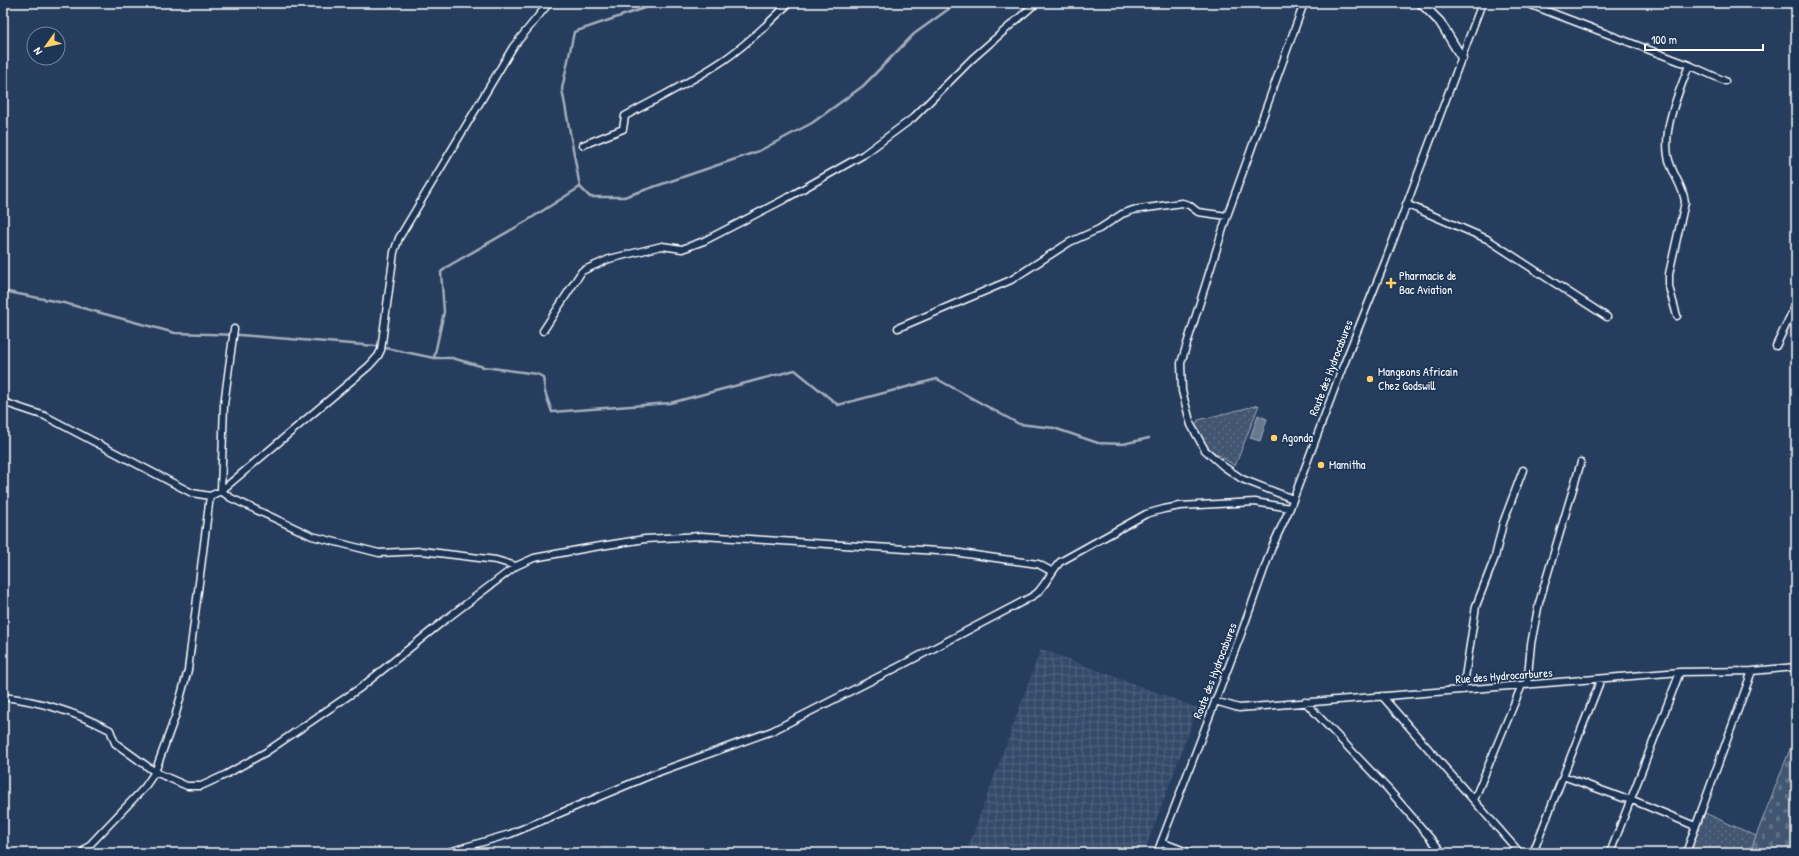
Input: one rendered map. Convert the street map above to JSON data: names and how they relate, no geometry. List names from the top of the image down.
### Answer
{
  "streets": {
    "street": ["Route des Hydrocabures", "Rue des Hydrocarbures"]
  },
  "crossings": [
    ["Route des Hydrocabures", "Rue des Hydrocarbures"]
  ],
  "places": {
    "health": ["Pharmacie de Bac Aviation"],
    "other": ["Mangeons Africain Chez Godswill", "Agonda", "Mamitha"]
  },
  "scale_bar": "100 m",
  "north": "bottom left"
}
